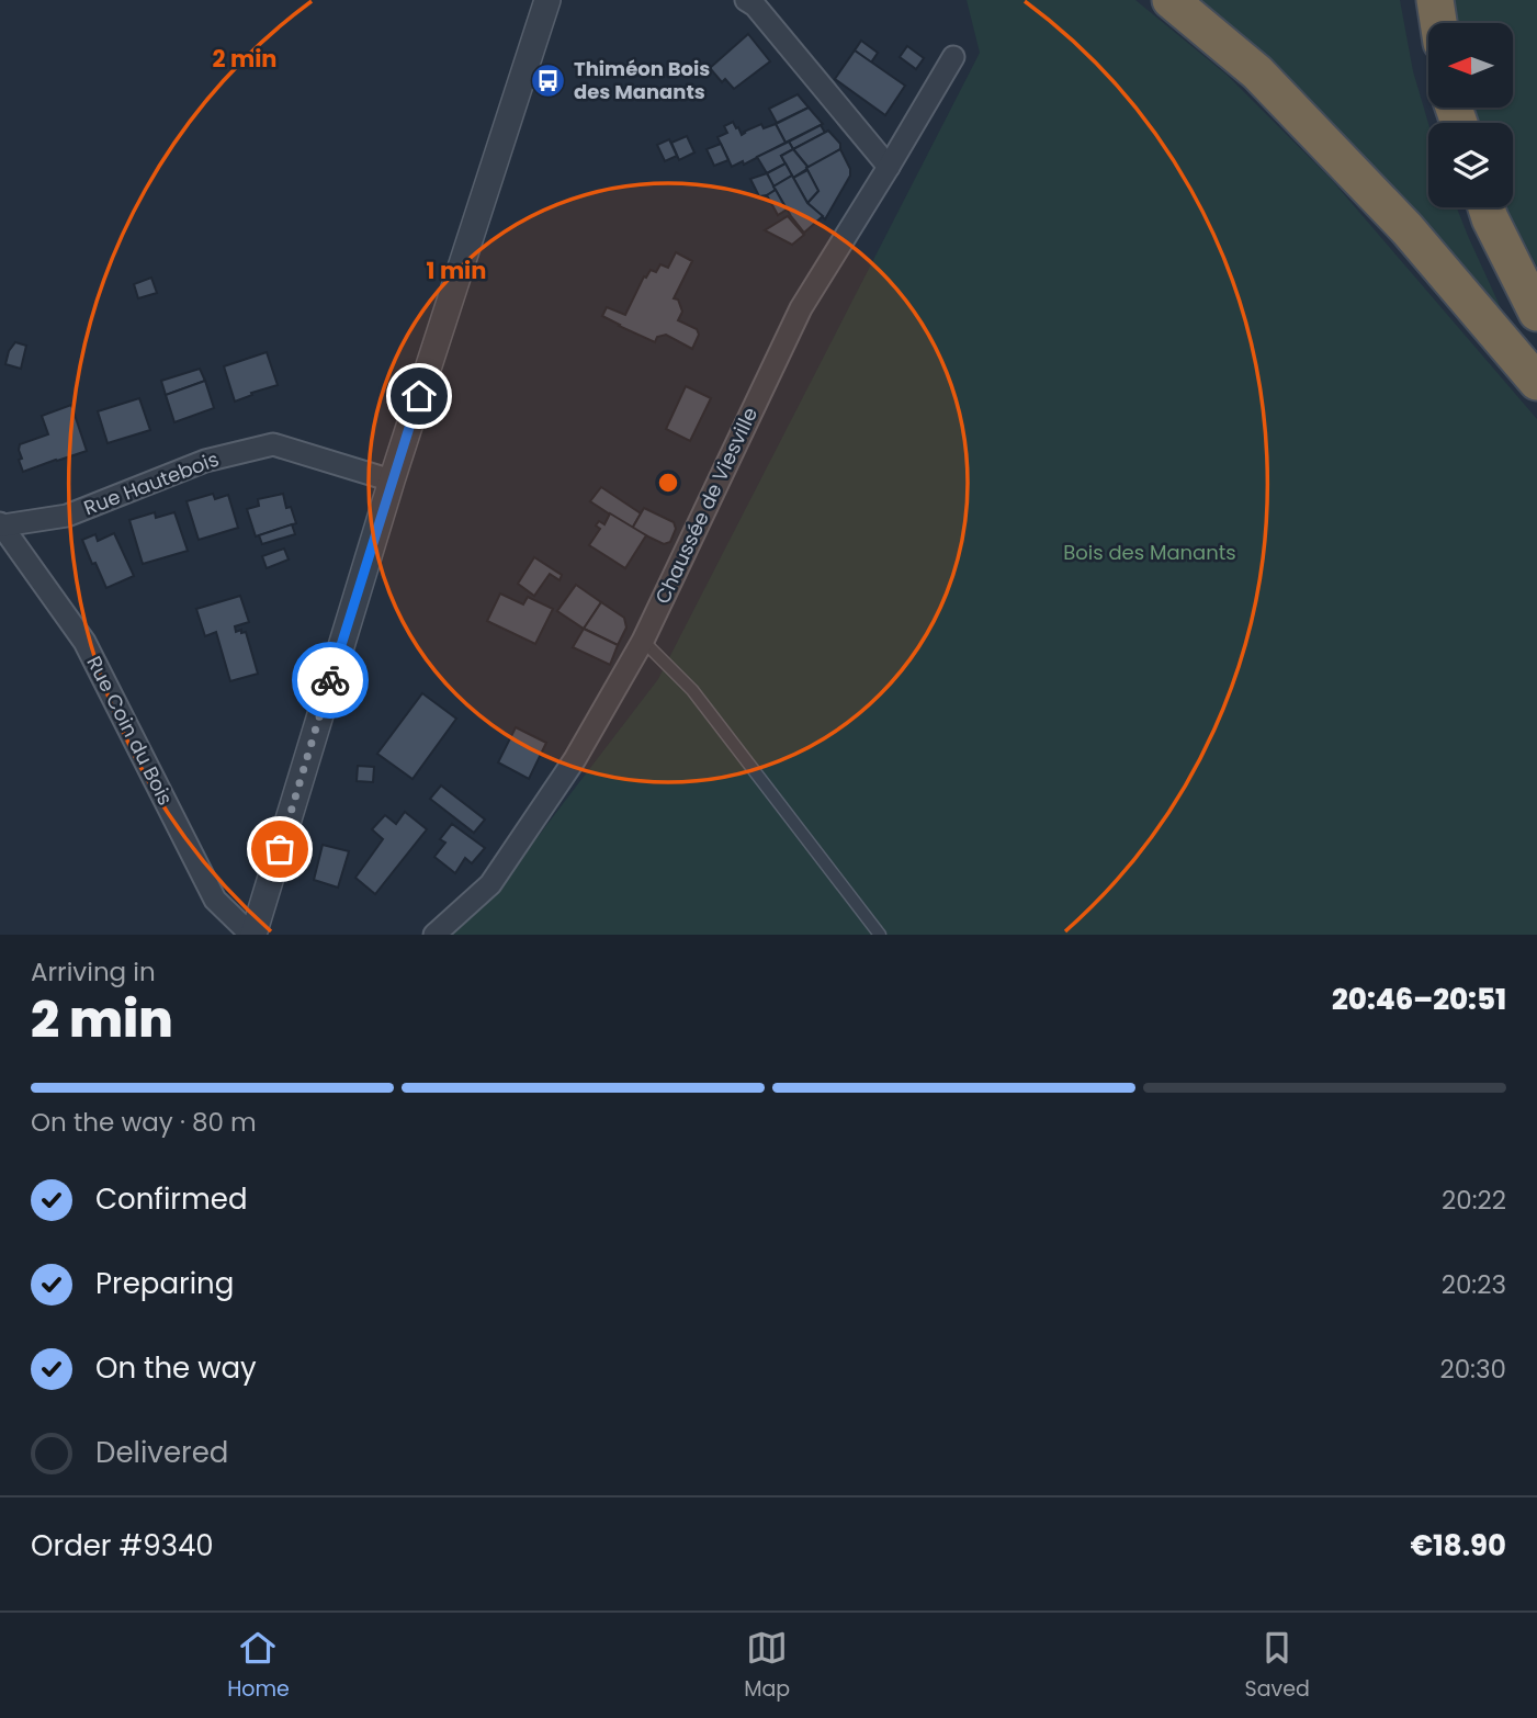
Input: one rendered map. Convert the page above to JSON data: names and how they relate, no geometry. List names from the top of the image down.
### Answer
{
  "streets": {
    "street": ["Rue Hautebois", "Chaussée de Viesville", "Rue Coin du Bois"]
  },
  "crossings": [
    ["Rue Hautebois", "Rue Coin du Bois"]
  ],
  "parks": ["Bois des Manants"],
  "places": {
    "bus stop": ["Thiméon Bois des Manants"]
  },
  "north": "left",
  "page": {
    "heading": ["2 min", "Arriving in", "20:46–20:51"],
    "panel": ["Order #9340", "€18.90"],
    "bar": "On the way · 80 m",
    "list": [
      ["Confirmed", "20:22"],
      ["Preparing", "20:23"],
      ["On the way", "20:30"],
      "Delivered"
    ],
    "tabs": ["Home", "Map", "Saved"]
  },
  "rings": ["2 min", "1 min"]
}
